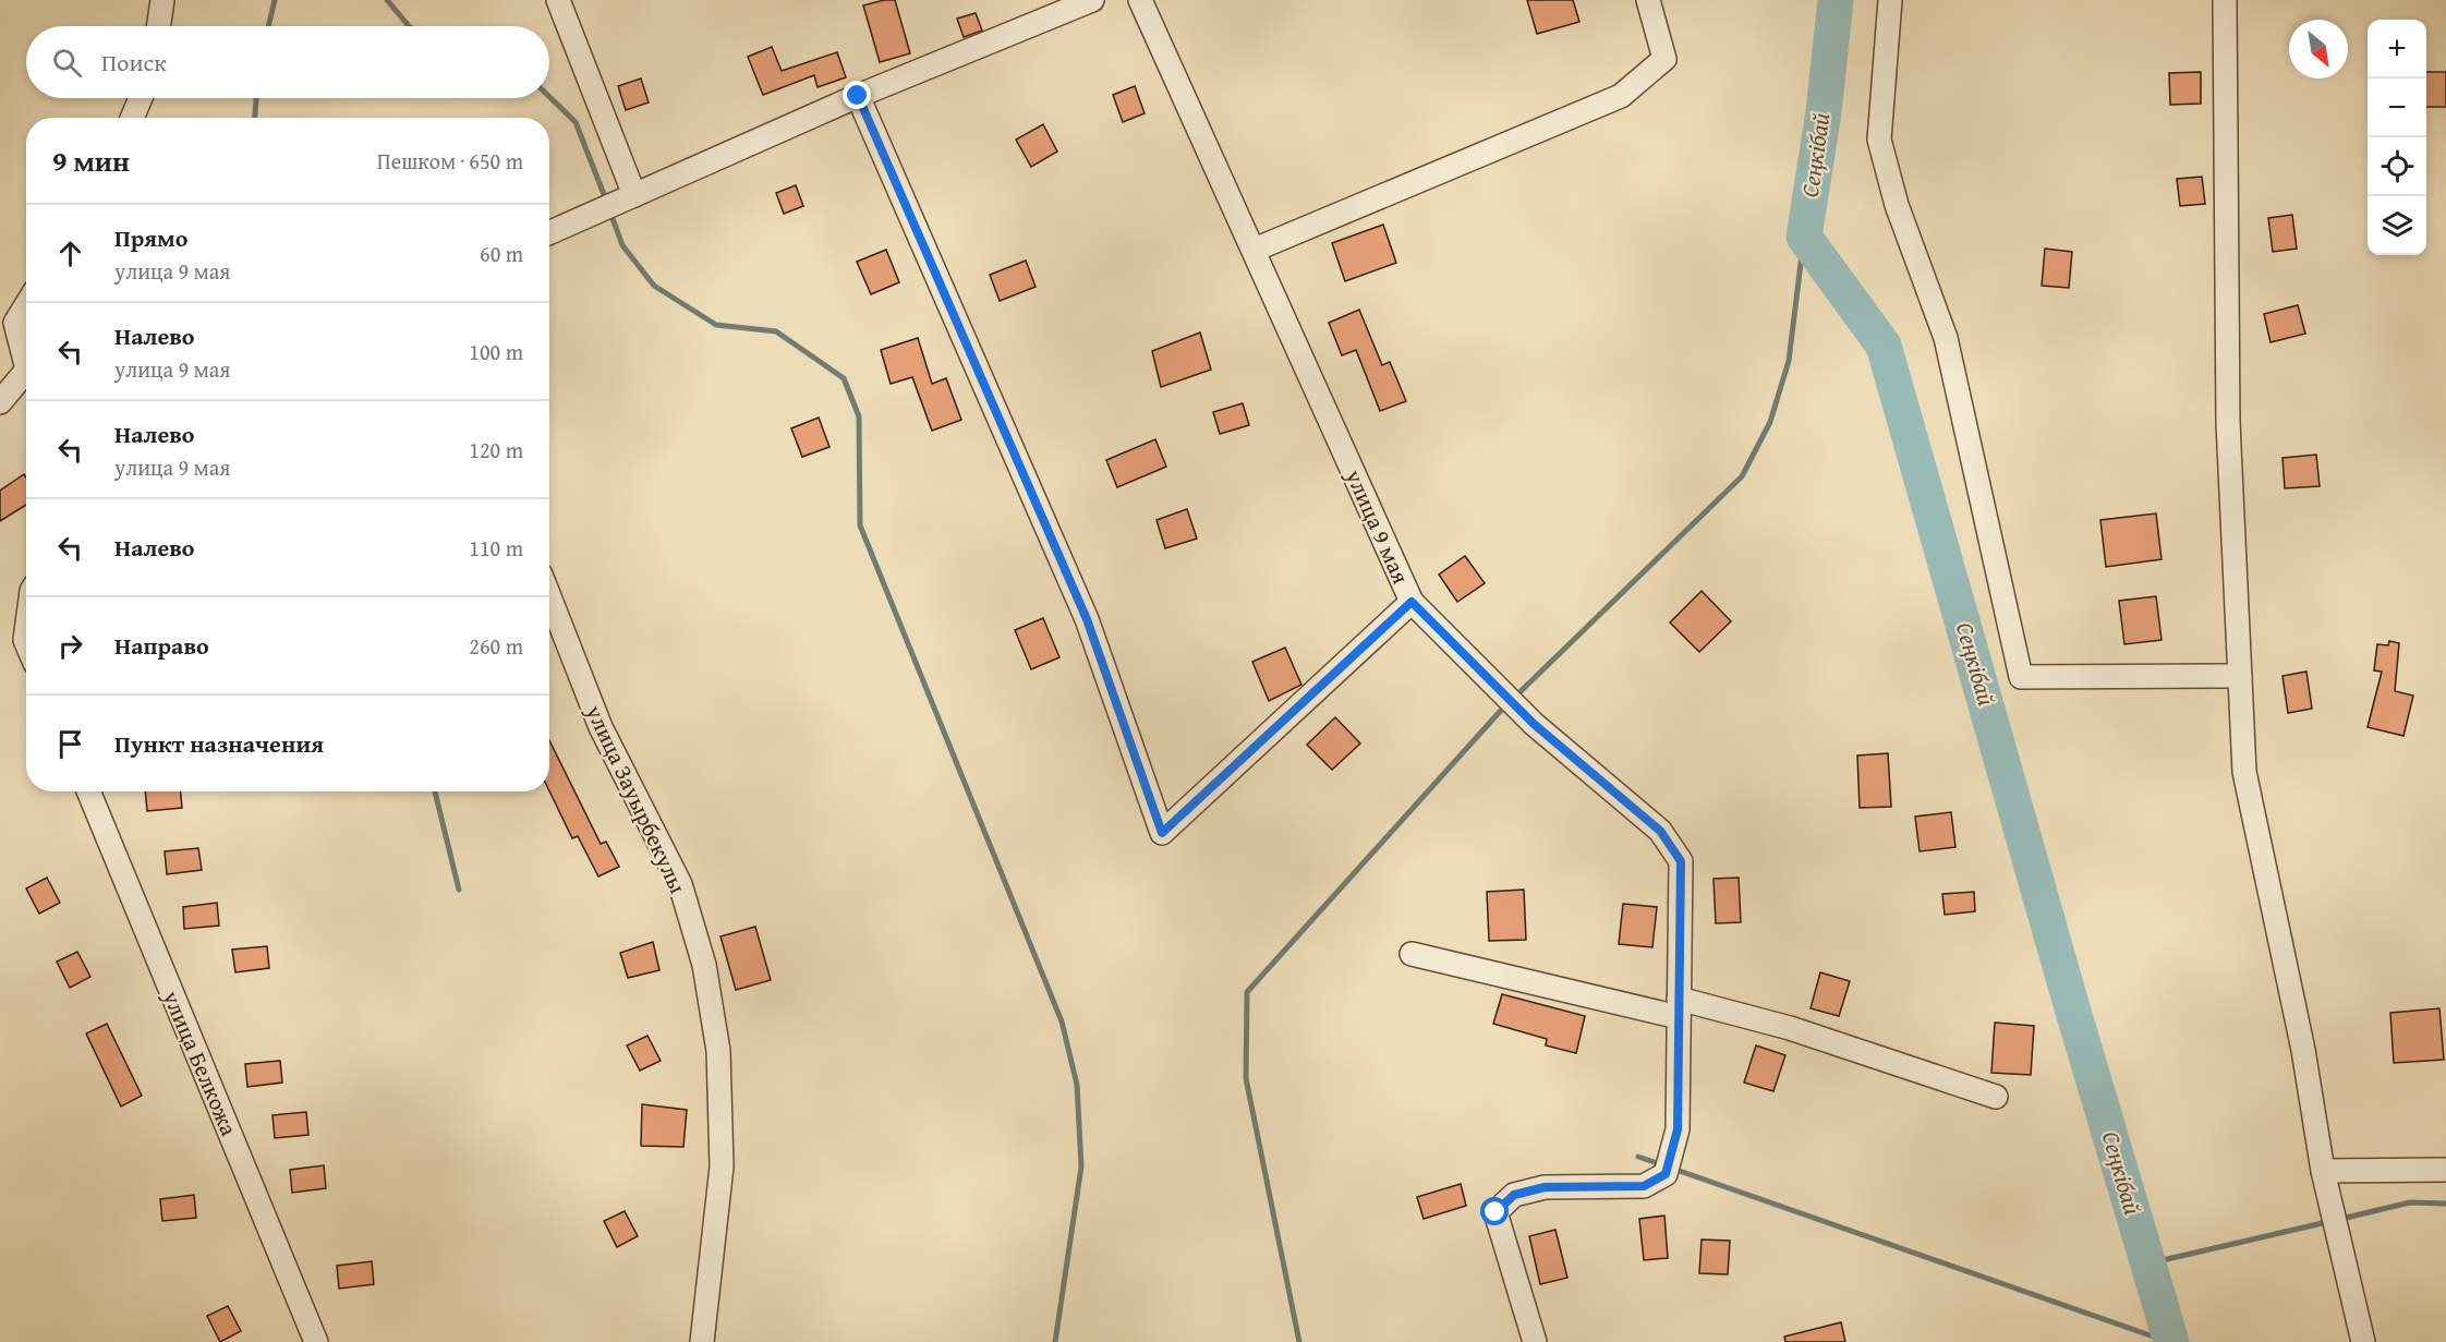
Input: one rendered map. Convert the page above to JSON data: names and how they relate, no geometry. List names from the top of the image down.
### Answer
{
  "streets": {
    "street": ["улица 9 мая", "улица Зауырбекулы", "улица Белкожа"]
  },
  "water": ["Сеңкібай"],
  "north": "bottom right",
  "page": {
    "map_buttons": ["+", "−"],
    "search": "Поиск",
    "heading": ["9 мин", "Пешком · 650 m"],
    "list": [
      ["Прямо", "улица 9 мая", "60 m"],
      ["Налево", "улица 9 мая", "100 m"],
      ["Налево", "улица 9 мая", "120 m"],
      ["Налево", "110 m"],
      ["Направо", "260 m"],
      "Пункт назначения"
    ]
  }
}
